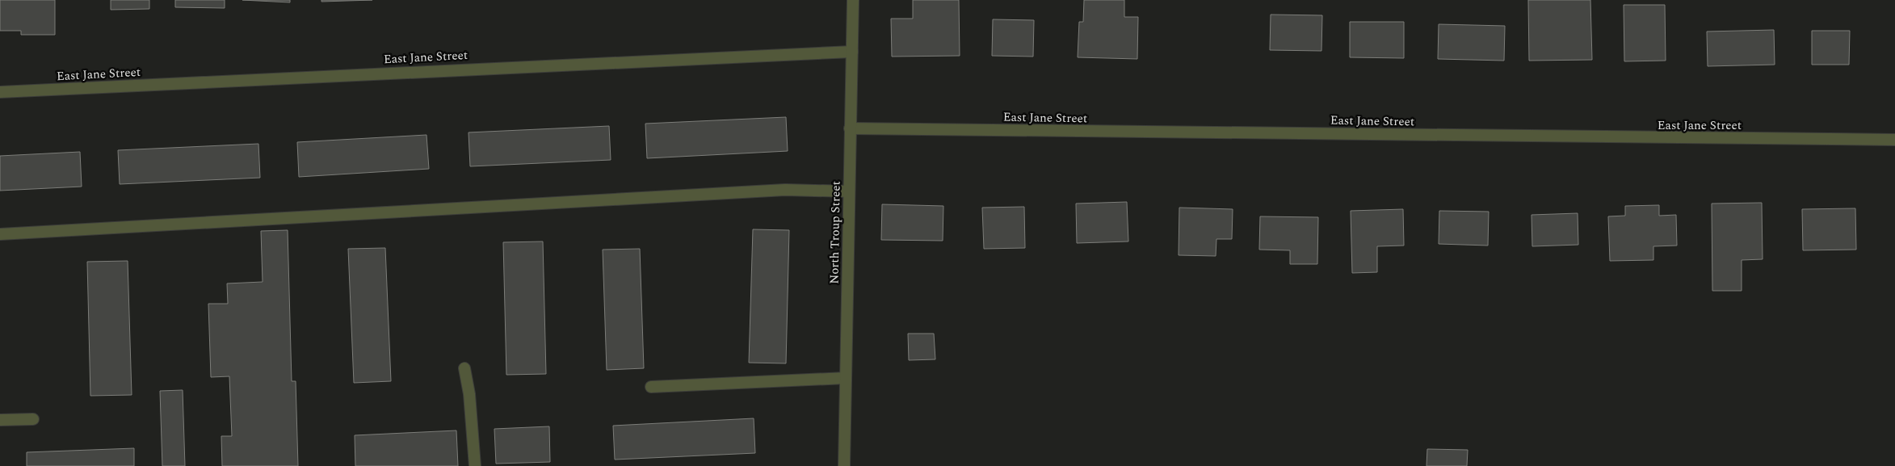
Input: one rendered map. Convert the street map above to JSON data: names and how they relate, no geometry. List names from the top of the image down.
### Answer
{
  "streets": {
    "street": ["East Jane Street", "North Troup Street"]
  },
  "crossings": [
    ["East Jane Street", "North Troup Street"]
  ]
}
